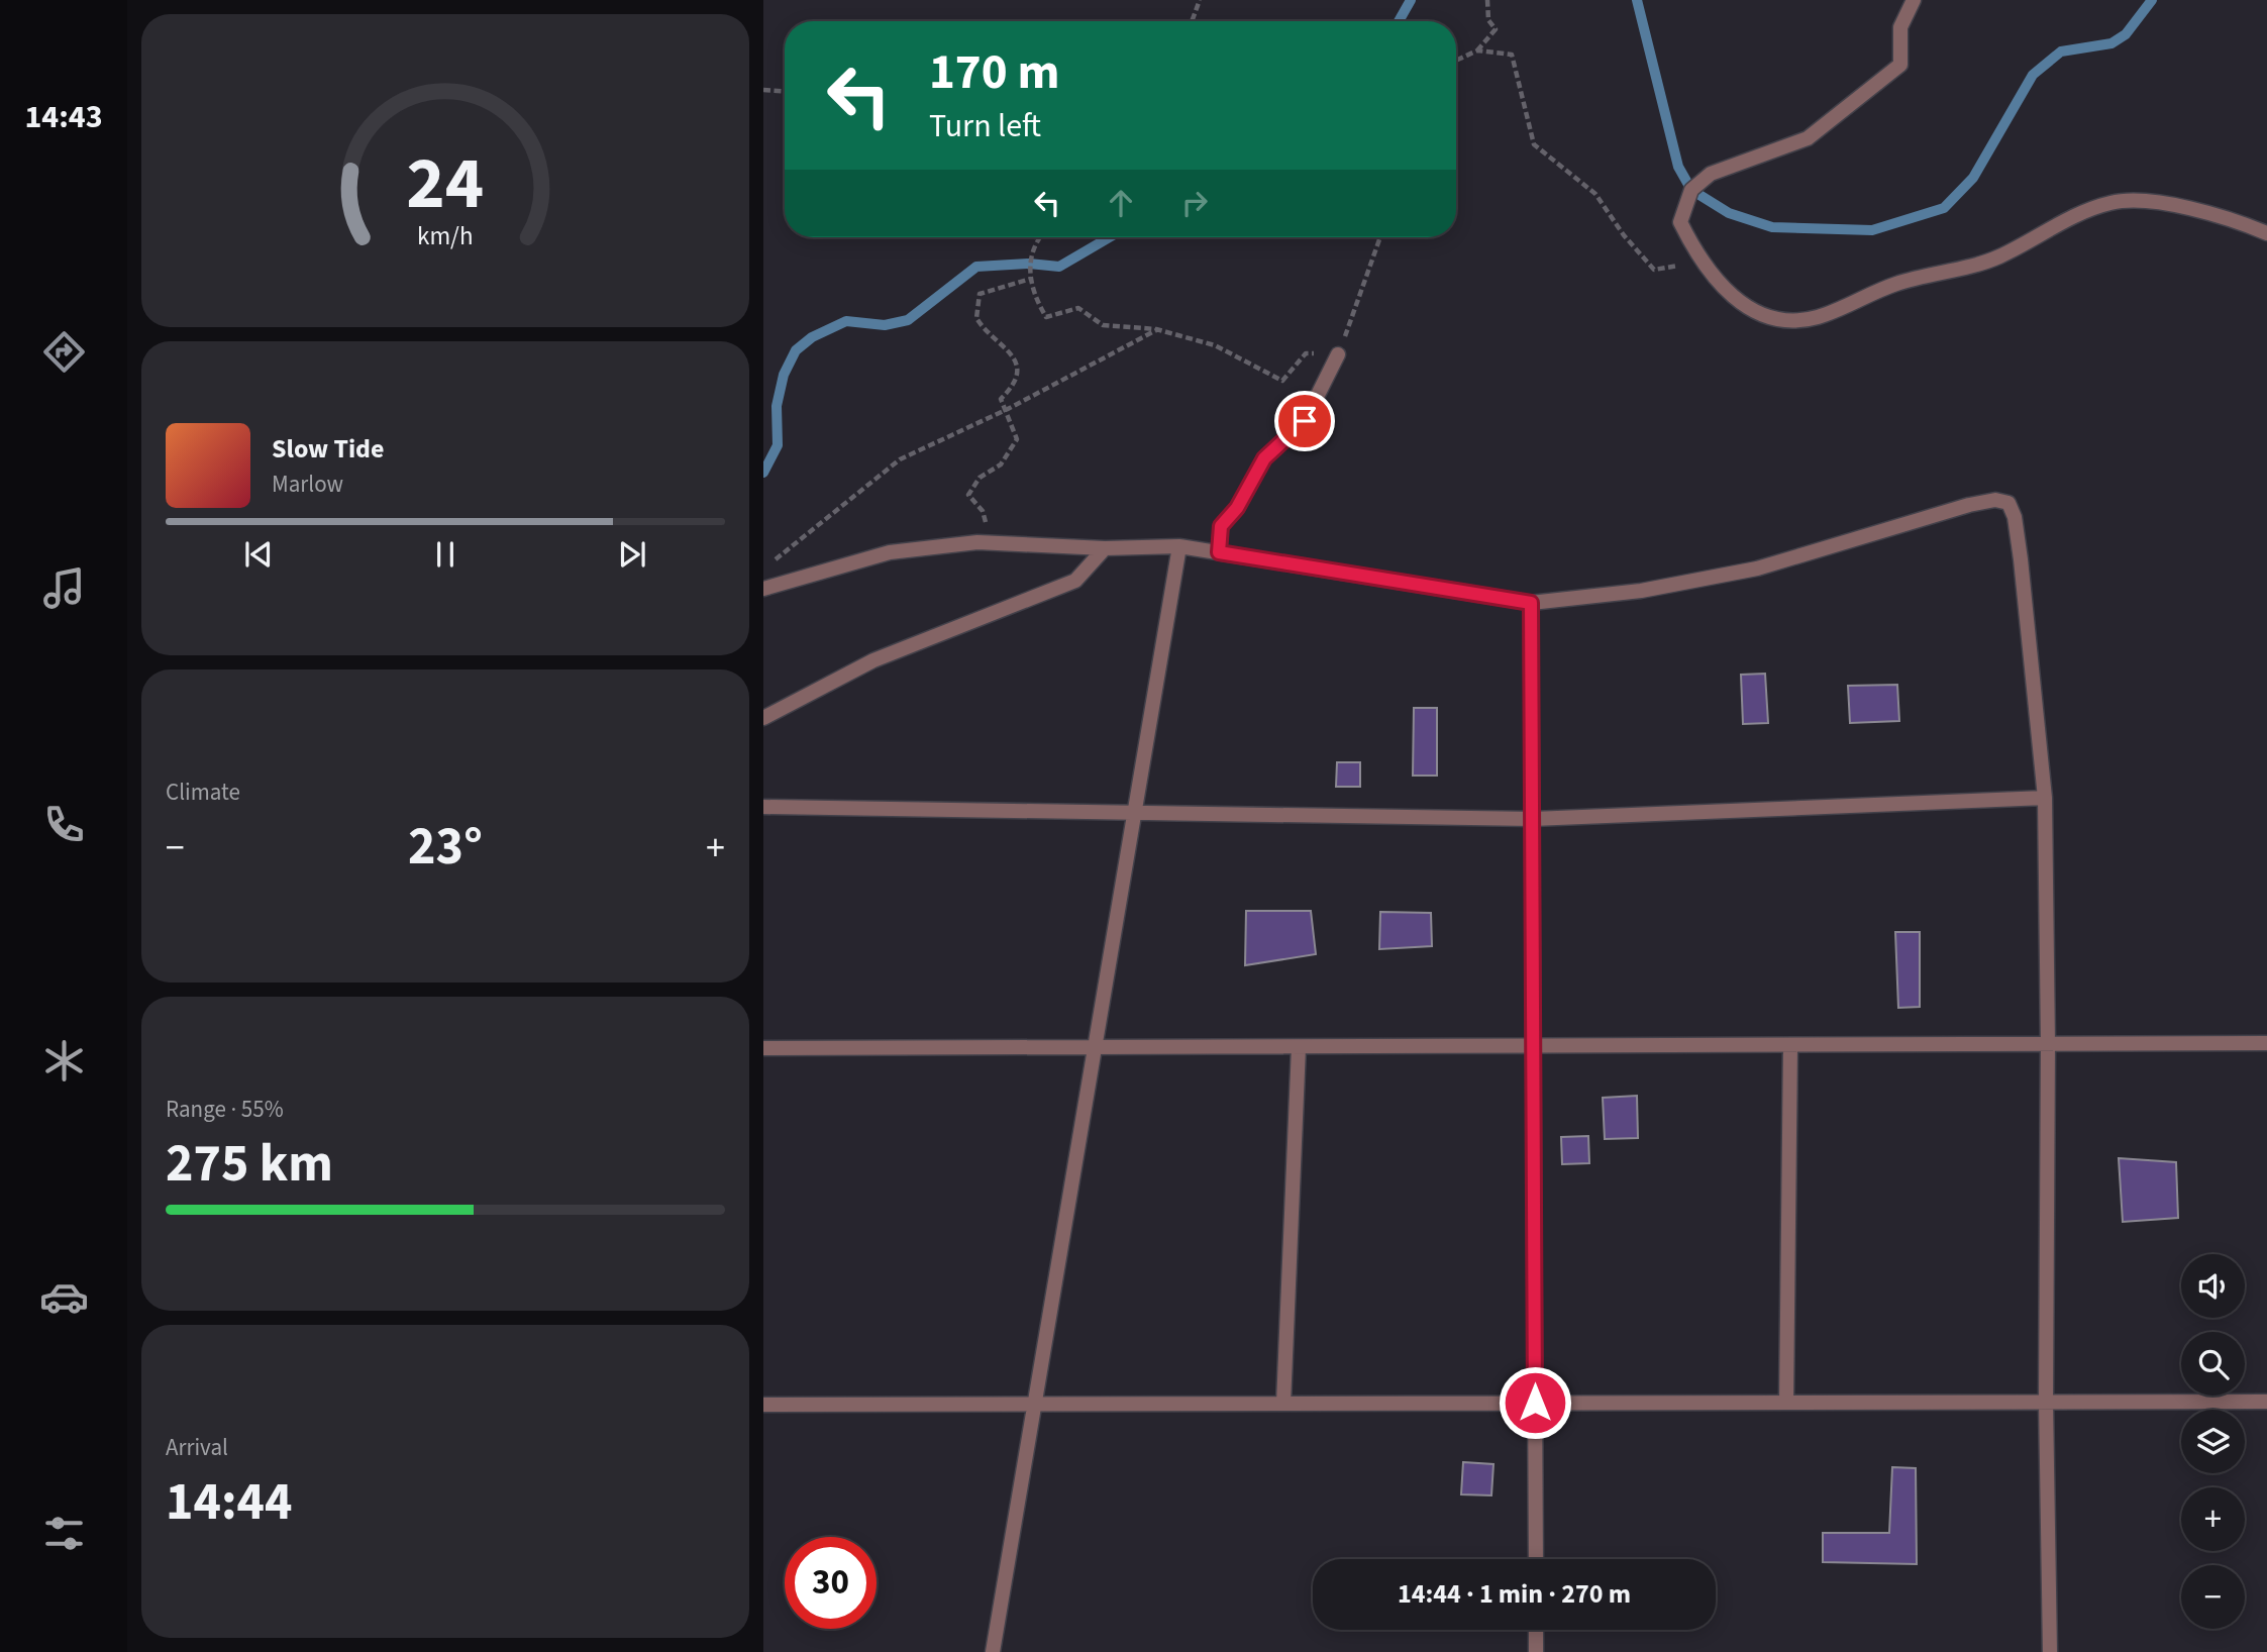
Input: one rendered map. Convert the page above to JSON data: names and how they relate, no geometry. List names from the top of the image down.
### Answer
{
  "page": {
    "tabs": "14:43",
    "turn": ["170 m", "Turn left"],
    "song": ["Slow Tide", "Marlow"],
    "tile": [
      "Climate",
      ["Range · 55%", "275 km"],
      ["Arrival", "14:44"]
    ],
    "heat": ["−", "23°", "+"],
    "map_buttons": ["+", "−"],
    "limit": "30",
    "trip": "14:44 · 1 min · 270 m",
    "gauge": ["24", "km/h"]
  }
}
